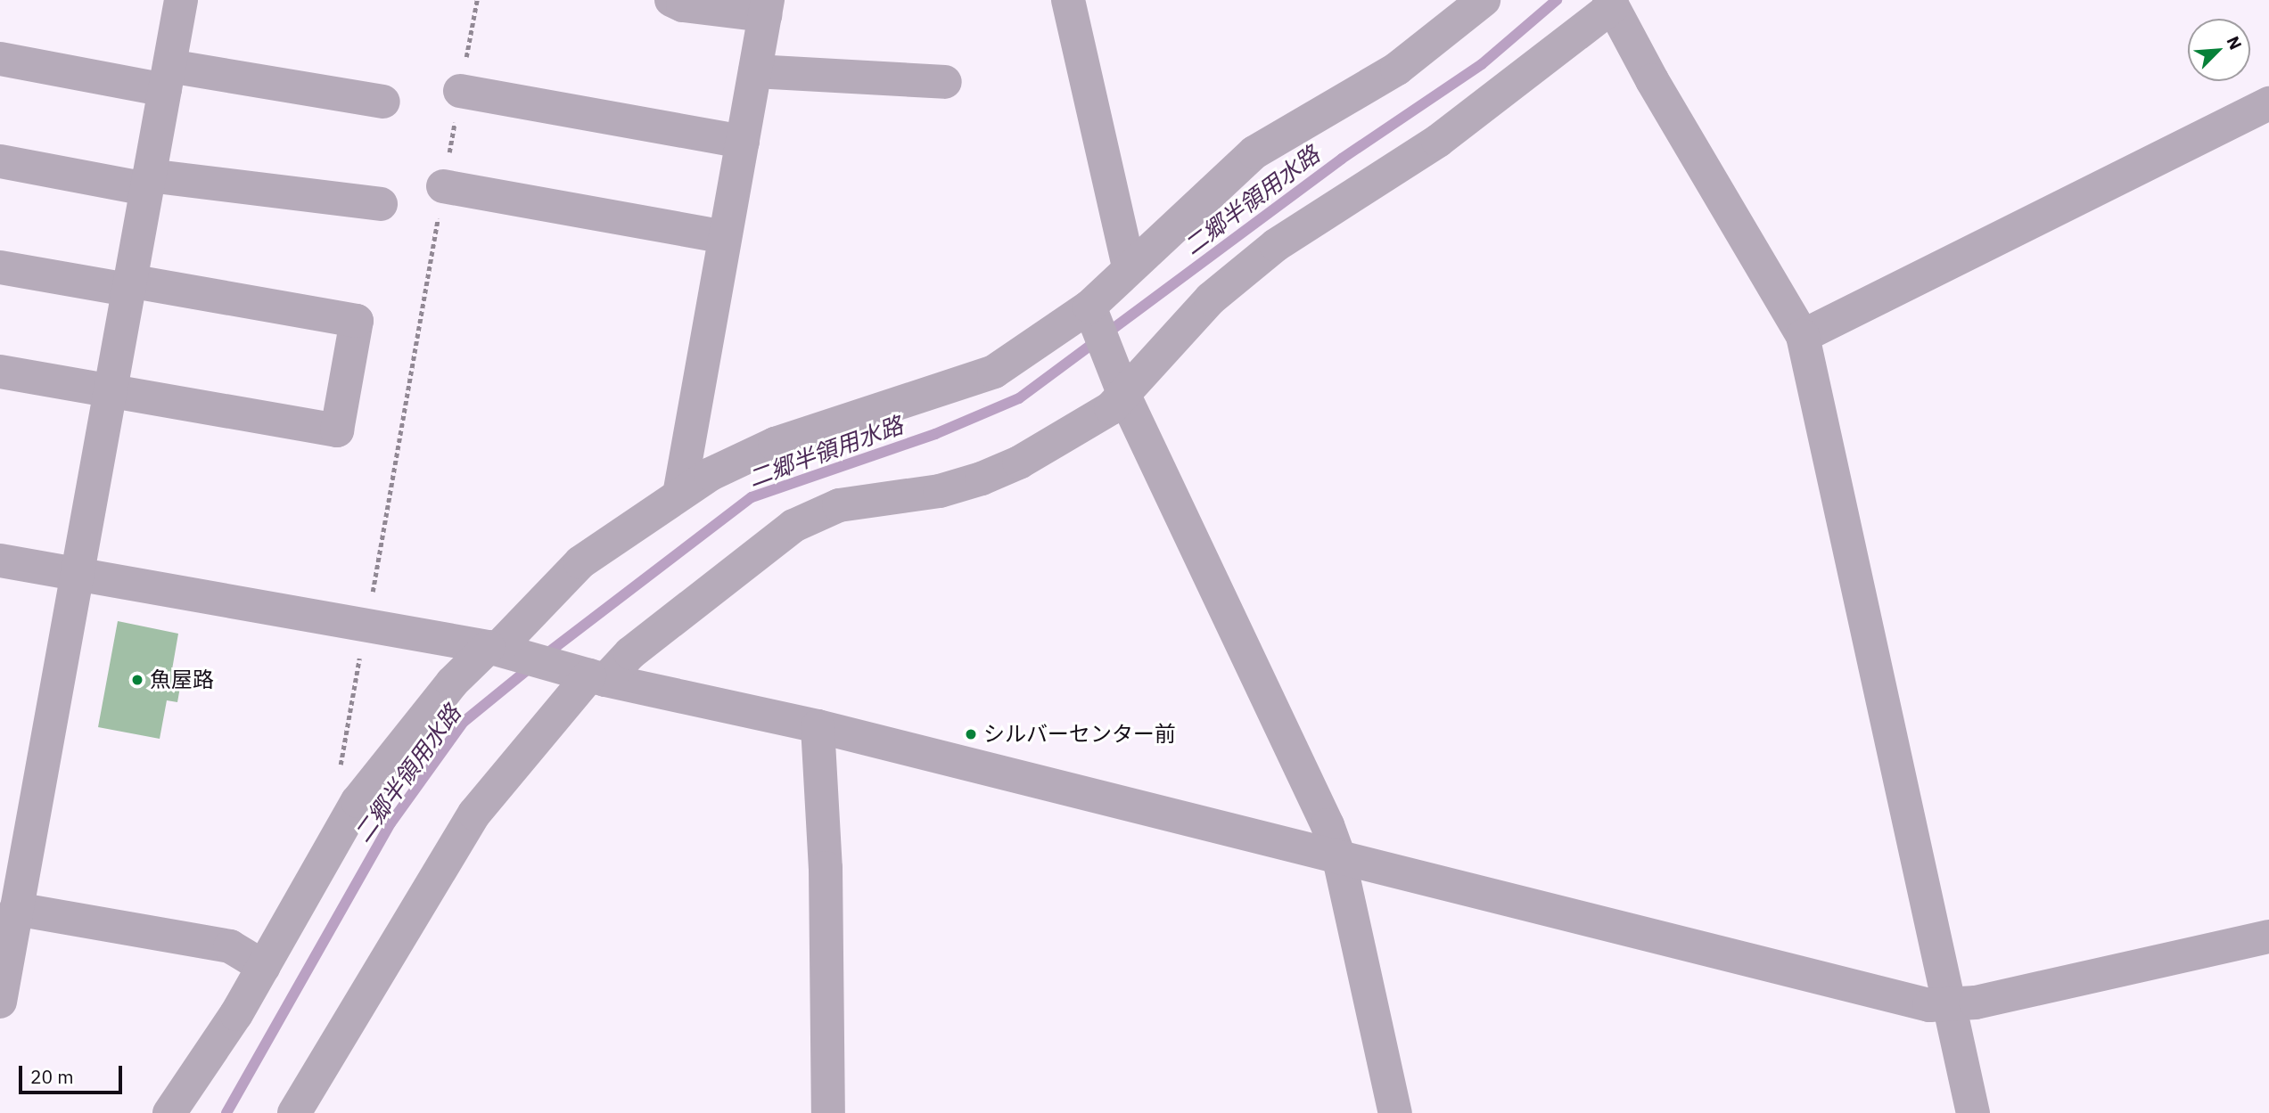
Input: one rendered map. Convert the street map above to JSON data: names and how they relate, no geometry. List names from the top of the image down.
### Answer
{
  "water": ["二郷半領用水路"],
  "places": ["魚屋路", "シルバーセンター前"],
  "scale_bar": "20 m",
  "north": "top right"
}
